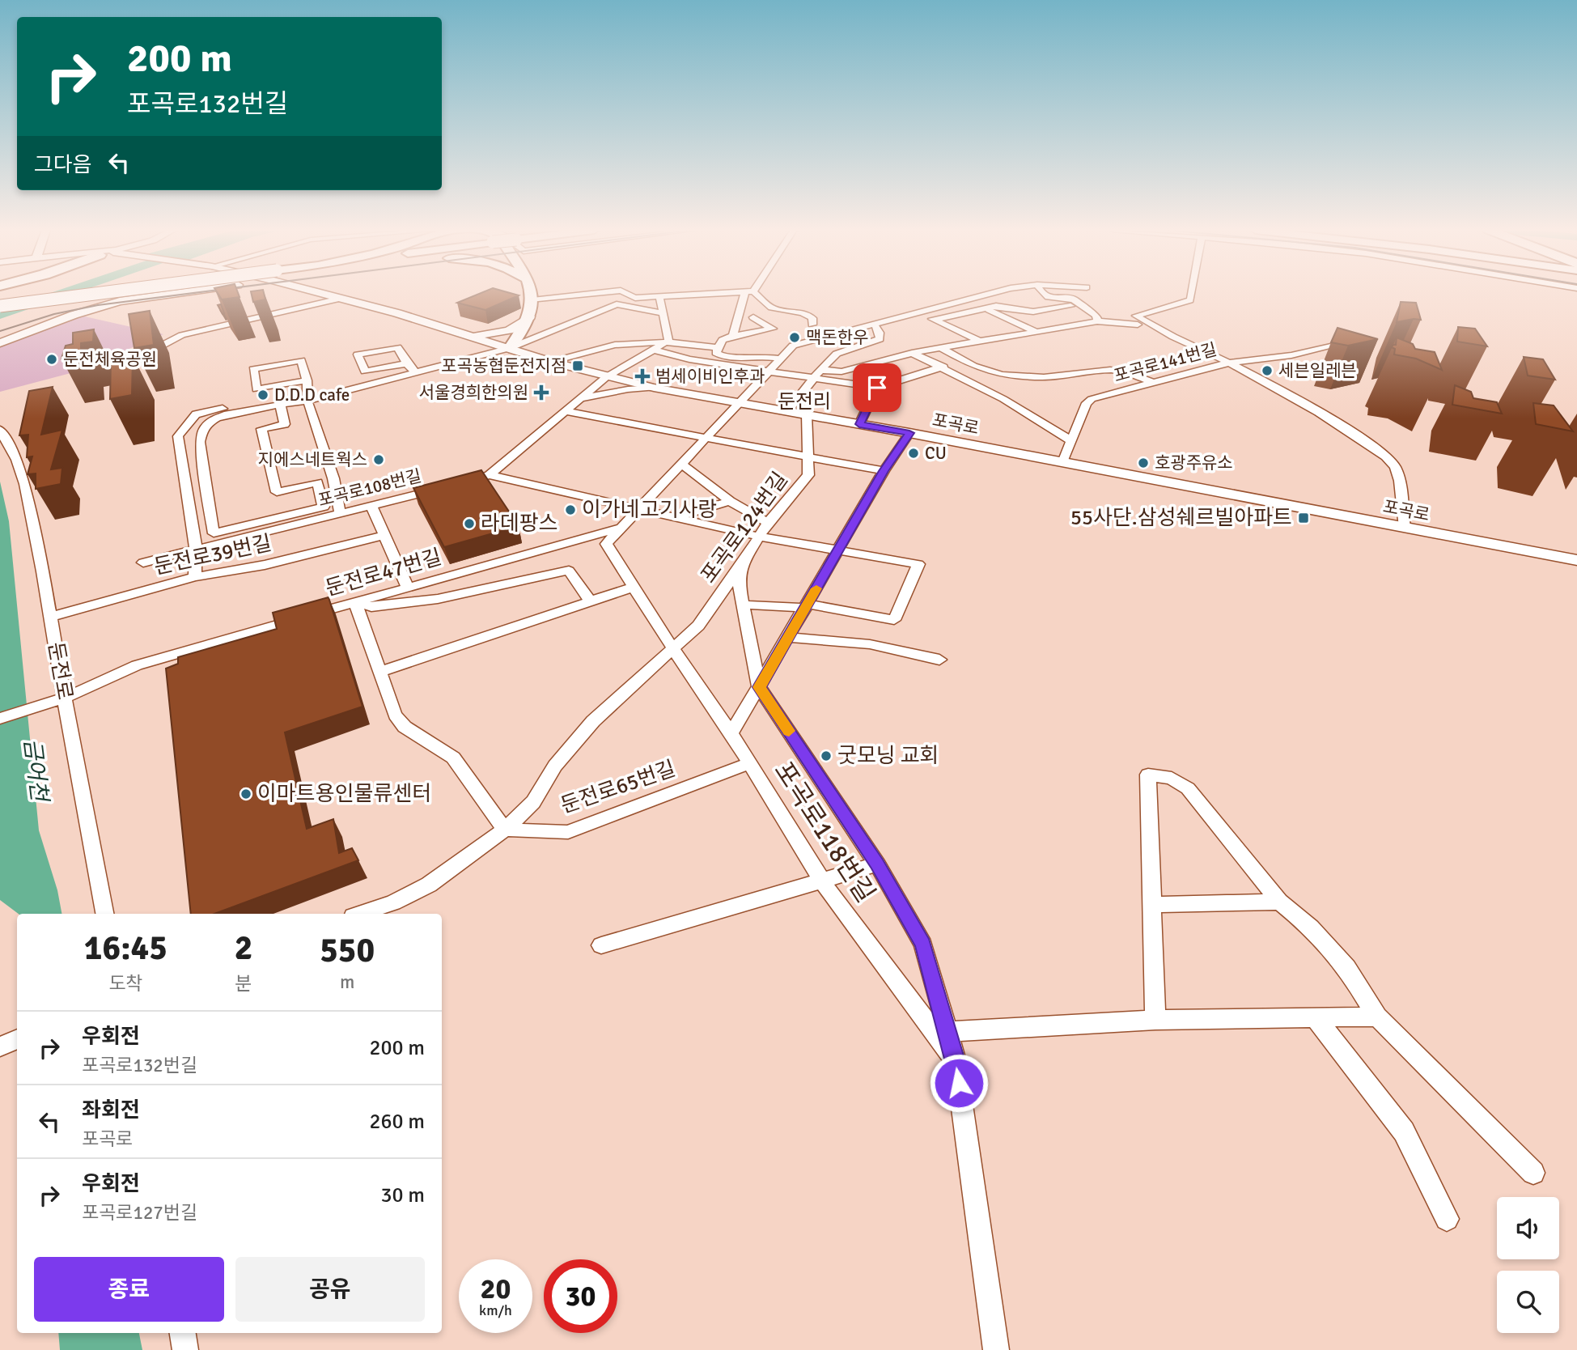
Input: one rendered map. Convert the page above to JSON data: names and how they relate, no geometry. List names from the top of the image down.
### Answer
{
  "streets": {
    "street": [
      "포곡로141번길",
      "포곡로",
      "포곡로108번길",
      "포곡로124번길",
      "둔전로39번길",
      "둔전로47번길",
      "둔전로",
      "둔전로65번길",
      "포곡로118번길"
    ]
  },
  "crossings": [
    ["포곡로141번길", "포곡로"],
    ["포곡로", "포곡로108번길"],
    ["포곡로", "포곡로124번길"],
    ["포곡로", "포곡로118번길"],
    ["포곡로124번길", "둔전로65번길"],
    ["포곡로124번길", "포곡로118번길"],
    ["둔전로39번길", "둔전로"],
    ["둔전로47번길", "둔전로"],
    ["둔전로47번길", "포곡로118번길"],
    ["둔전로65번길", "포곡로118번길"]
  ],
  "districts": ["둔전리"],
  "water": ["금어천"],
  "places": {
    "other": [
      "맥돈한우",
      "둔전체육공원",
      "세븐일레븐",
      "D.D.D cafe",
      "CU",
      "지에스네트웍스",
      "호광주유소",
      "이가네고기사랑",
      "라데팡스",
      "굿모닝 교회",
      "이마트용인물류센터"
    ],
    "transit": ["포곡농협둔전지점", "55사단.삼성쉐르빌아파트"],
    "health": ["범세이비인후과", "서울경희한의원"]
  },
  "page": {
    "turn": ["200 m", "포곡로132번길"],
    "then": "그다음",
    "eta": [
      "16:45",
      "도착",
      "2",
      "분",
      "550",
      "m"
    ],
    "list": [
      {
        "name": "우회전",
        "note": "포곡로132번길",
        "value": "200 m"
      },
      {
        "name": "좌회전",
        "note": "포곡로",
        "value": "260 m"
      },
      {
        "name": "우회전",
        "note": "포곡로127번길",
        "value": "30 m"
      }
    ],
    "buttons": ["종료", "공유"],
    "speed": "20 km/h",
    "limit": "30"
  }
}
